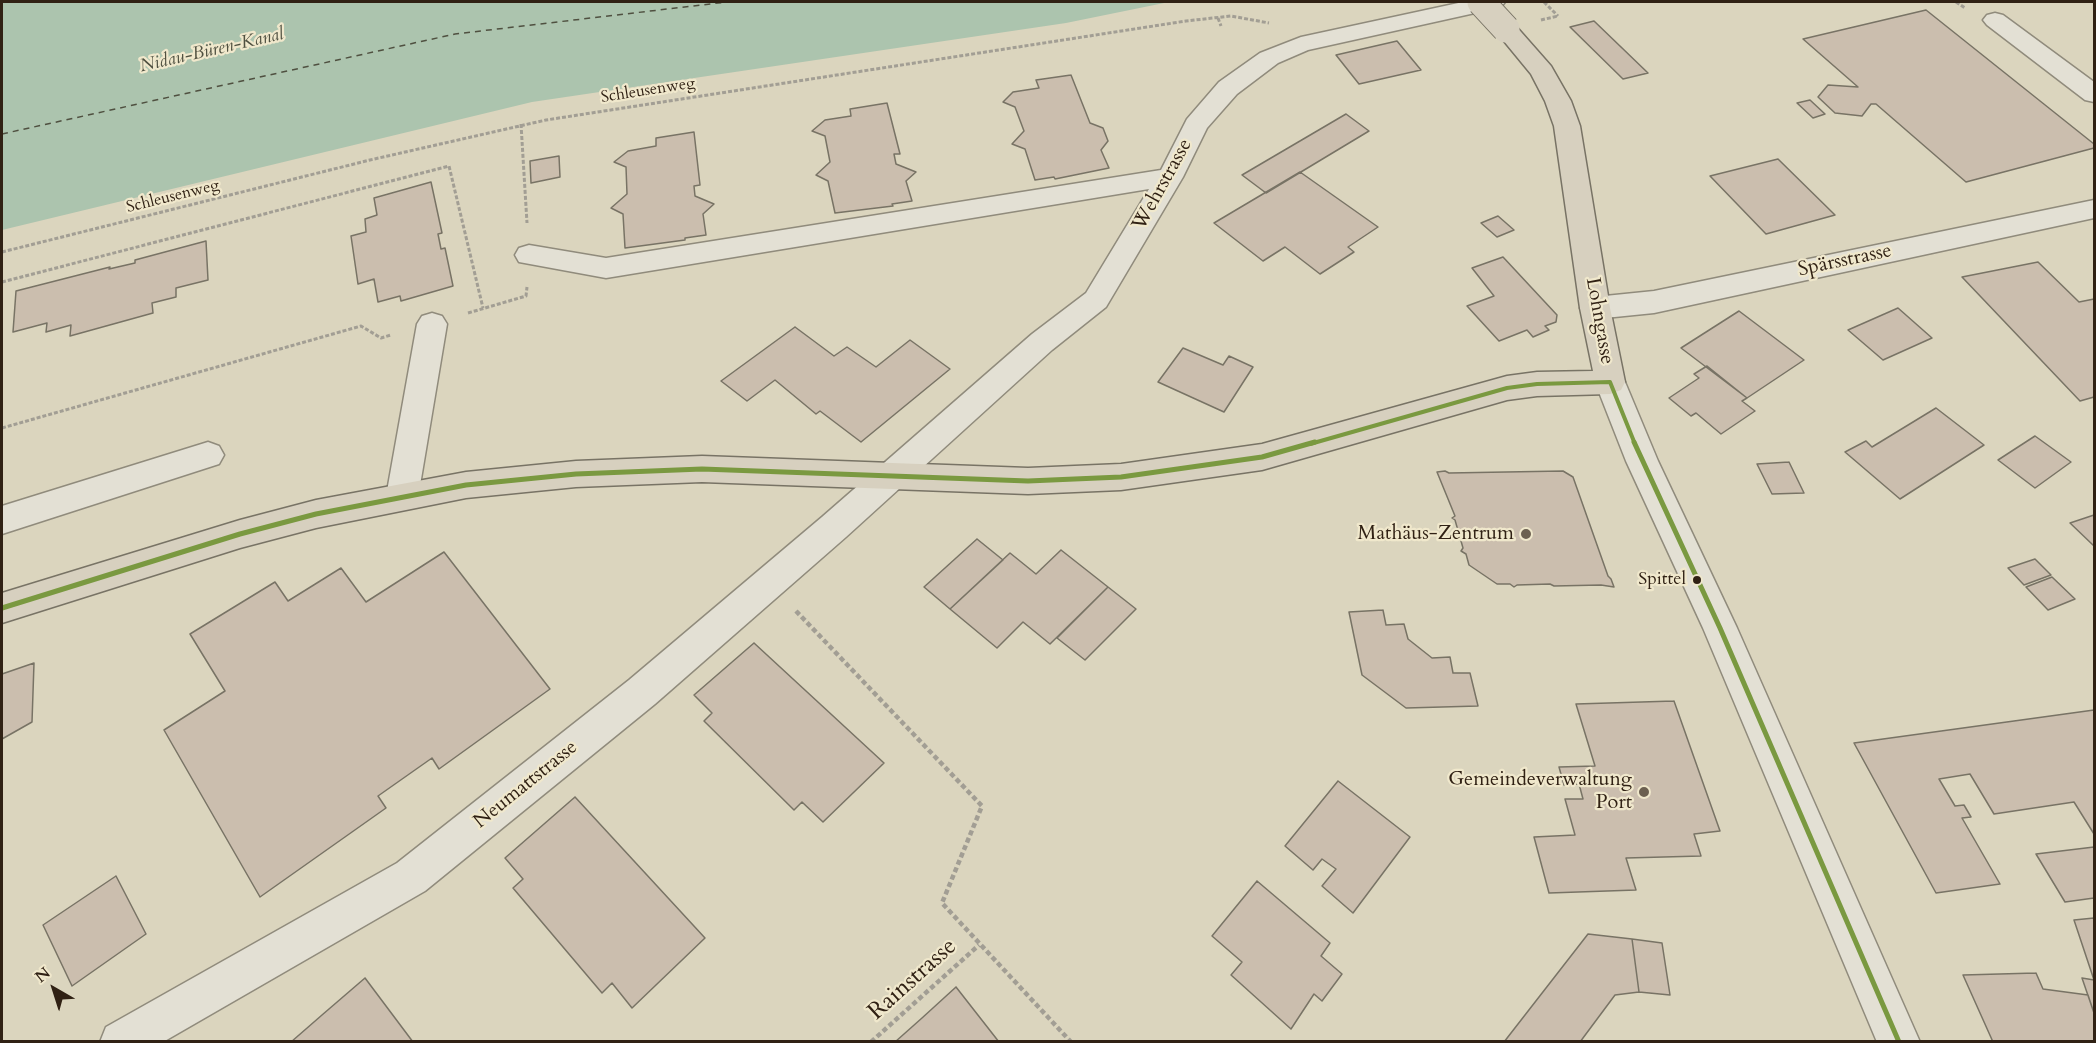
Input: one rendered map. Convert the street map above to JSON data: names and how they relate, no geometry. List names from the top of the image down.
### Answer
{
  "streets": {
    "main road": ["Lohngasse"],
    "street": ["Wehrstrasse", "Spärsstrasse", "Neumattstrasse"],
    "path": ["Schleusenweg", "Rainstrasse"]
  },
  "crossings": [
    ["Schleusenweg", "Wehrstrasse"],
    ["Wehrstrasse", "Neumattstrasse"],
    ["Spärsstrasse", "Lohngasse"]
  ],
  "water": ["Nidau-Büren-Kanal"],
  "places": ["Mathäus-Zentrum", "Spittel", "Gemeindeverwaltung Port"],
  "north": "top left"
}
